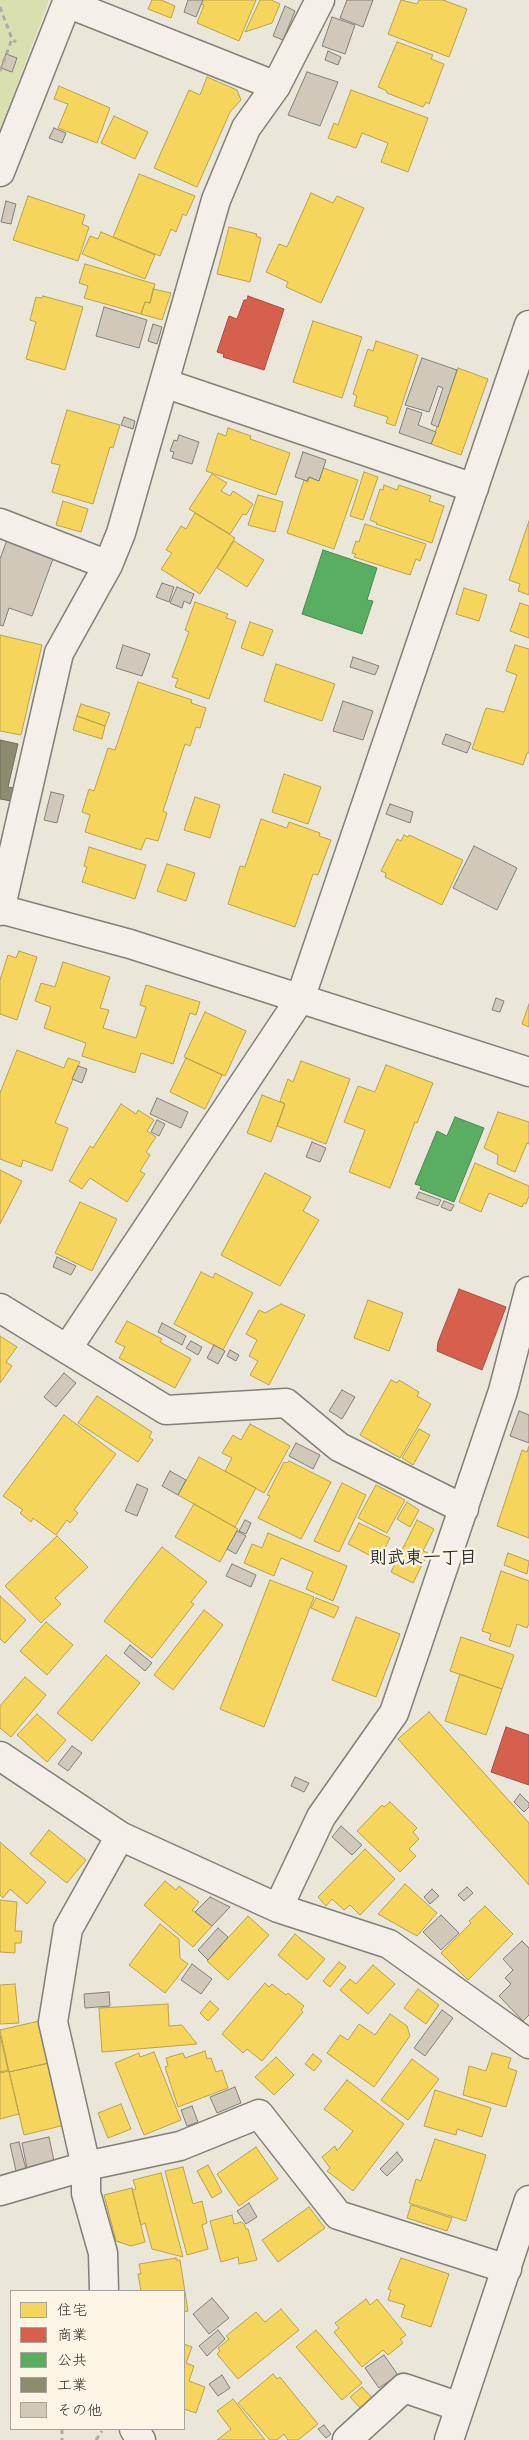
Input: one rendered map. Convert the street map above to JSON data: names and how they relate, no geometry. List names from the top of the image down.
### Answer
{
  "districts": ["則武東一丁目"],
  "legend": [
    "住宅",
    "商業",
    "公共",
    "工業",
    "その他"
  ]
}
